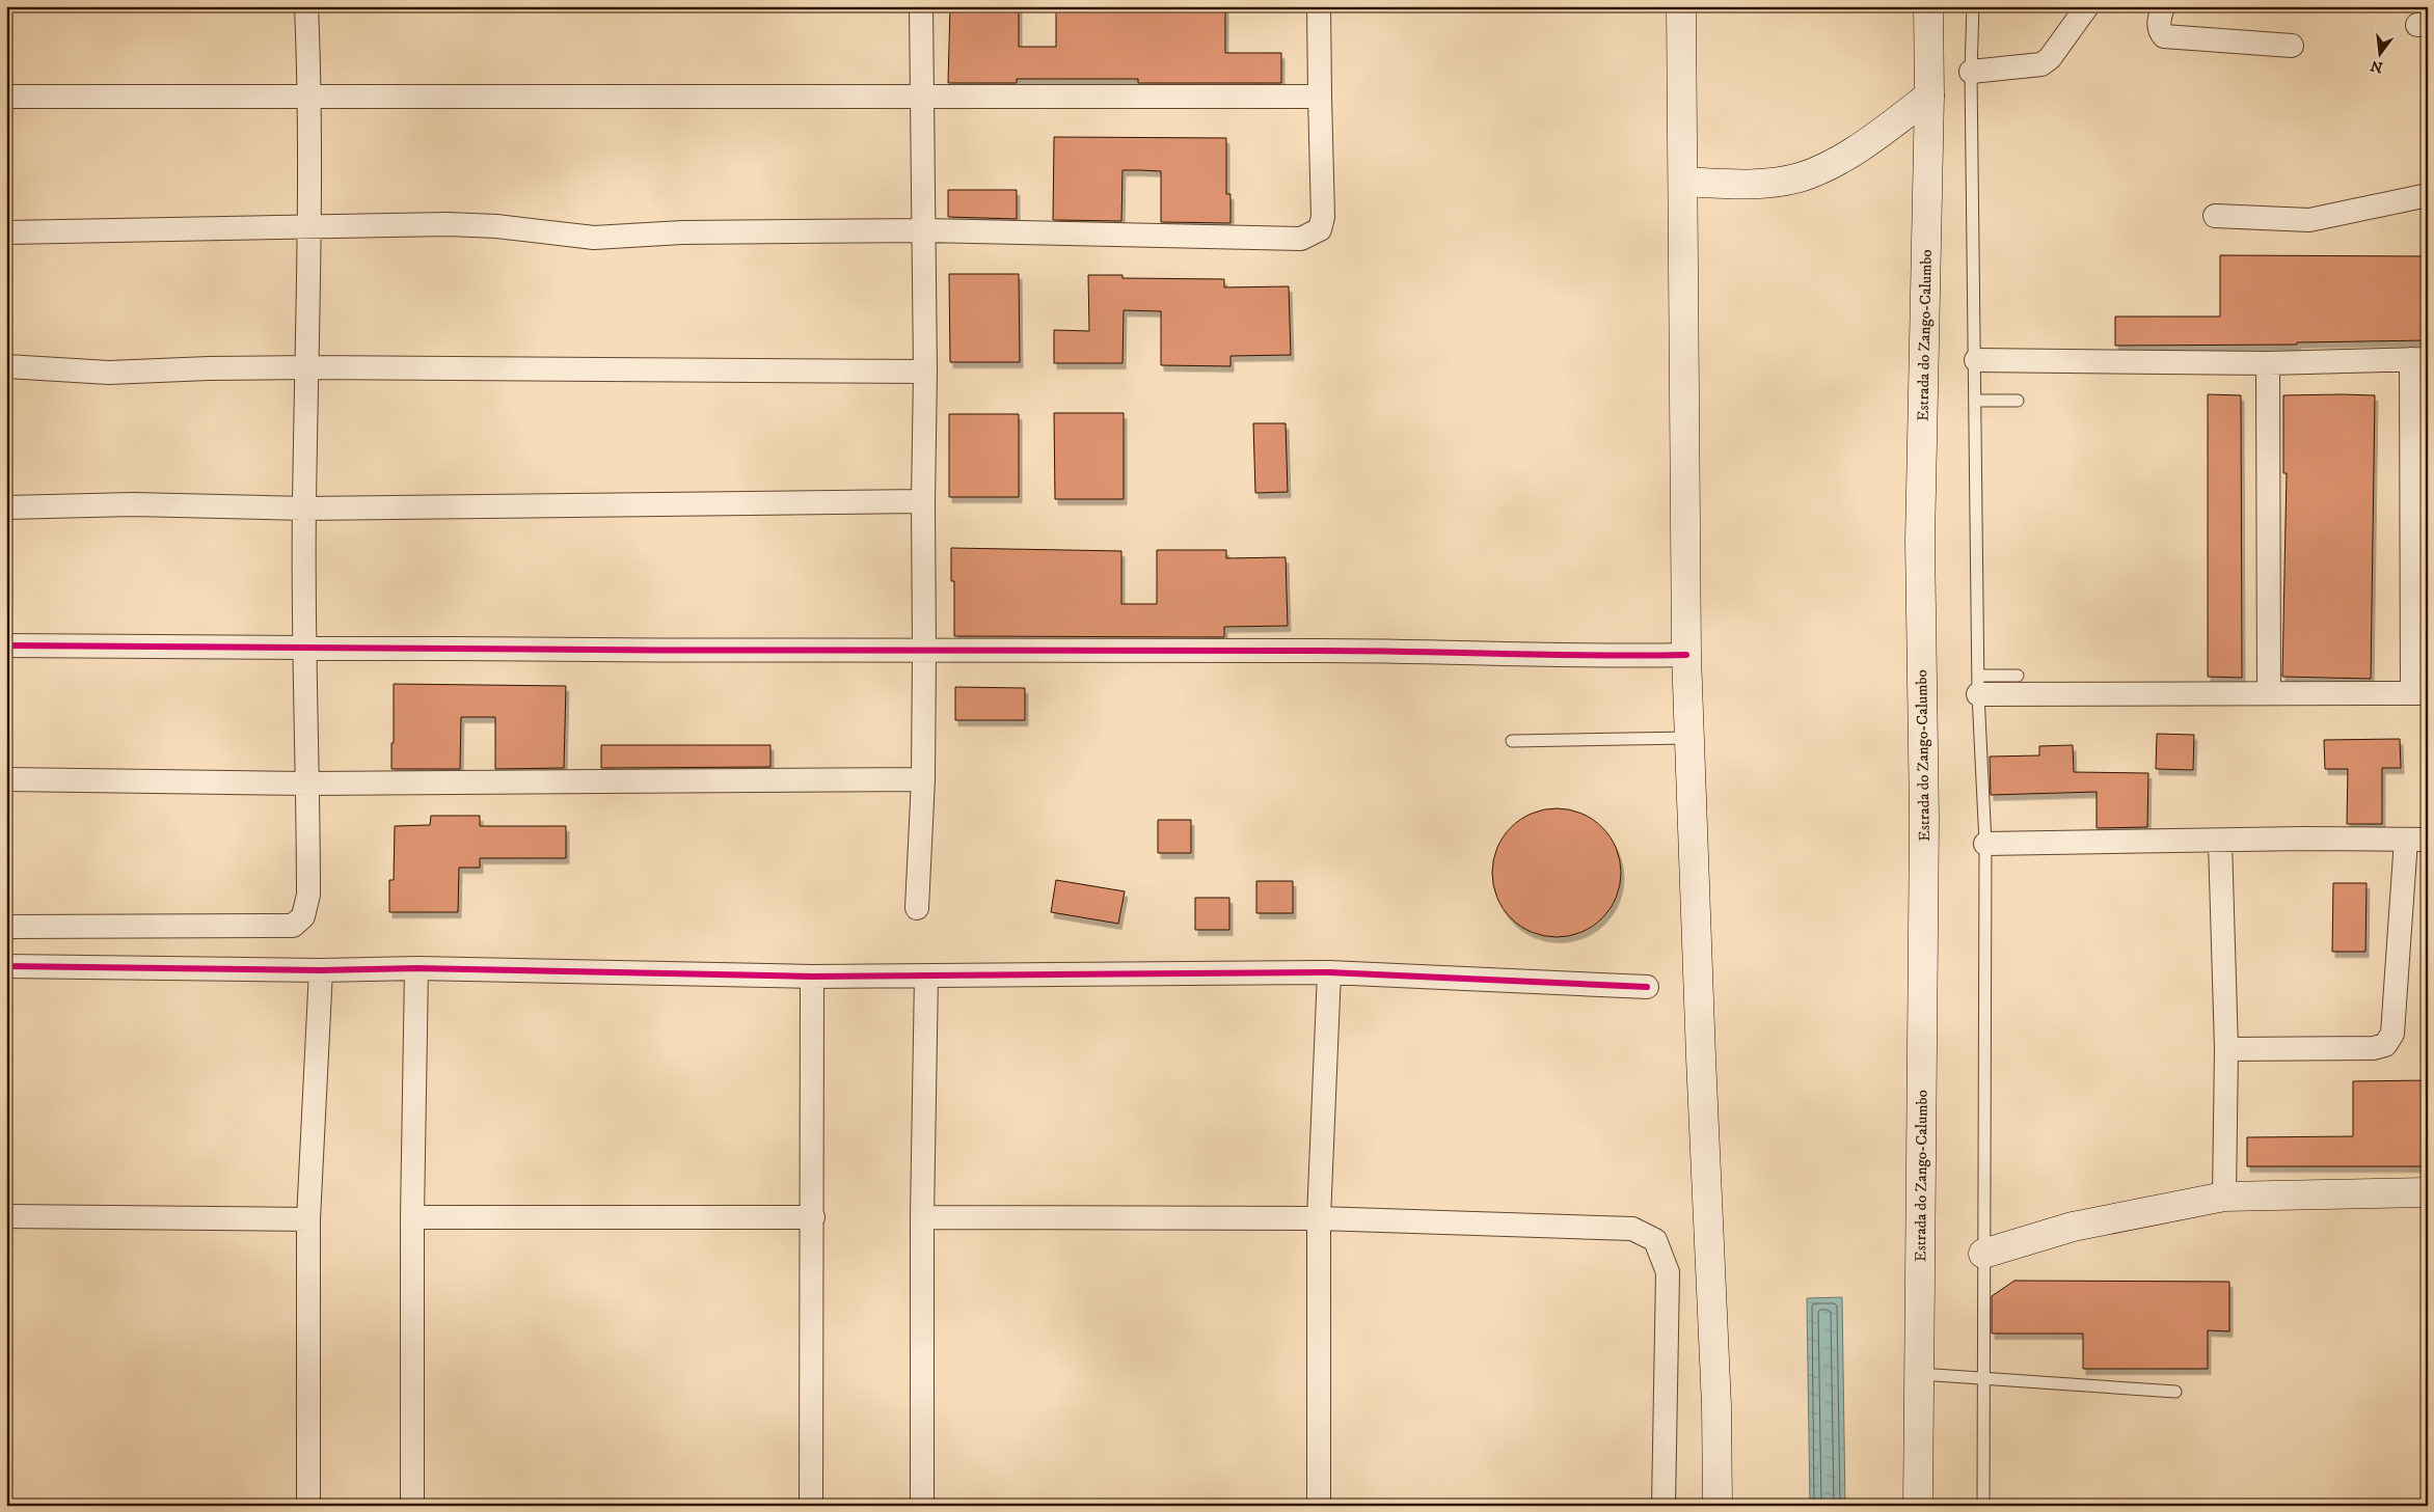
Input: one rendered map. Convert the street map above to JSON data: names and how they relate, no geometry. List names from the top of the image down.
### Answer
{
  "streets": {
    "main road": ["Estrada do Zango-Calumbo"]
  },
  "north": "bottom"
}
